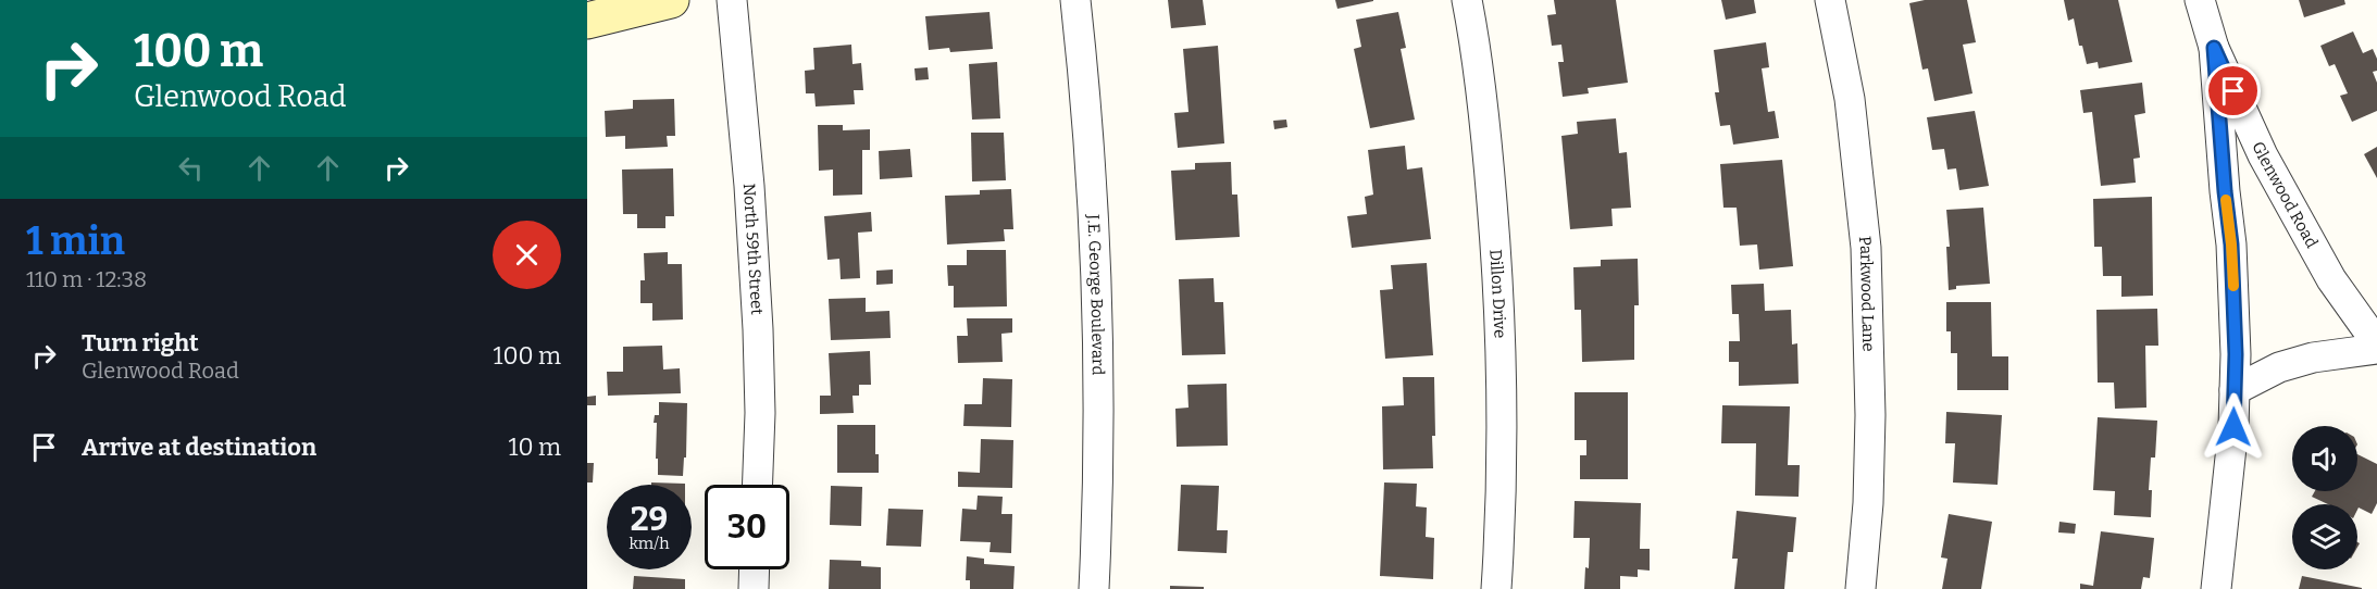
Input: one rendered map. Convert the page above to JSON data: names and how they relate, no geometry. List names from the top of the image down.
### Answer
{
  "streets": {
    "street": [
      "Glenwood Road",
      "North 59th Street",
      "Dillon Drive",
      "Parkwood Lane",
      "J.E. George Boulevard"
    ]
  },
  "page": {
    "turn": ["100 m", "Glenwood Road"],
    "heading": ["1 min", "110 m · 12:38"],
    "list": [
      {
        "name": "Turn right",
        "note": "Glenwood Road",
        "value": "100 m"
      },
      {
        "name": "Arrive at destination",
        "value": "10 m"
      }
    ],
    "speed": "29 km/h",
    "limit": "30"
  }
}
